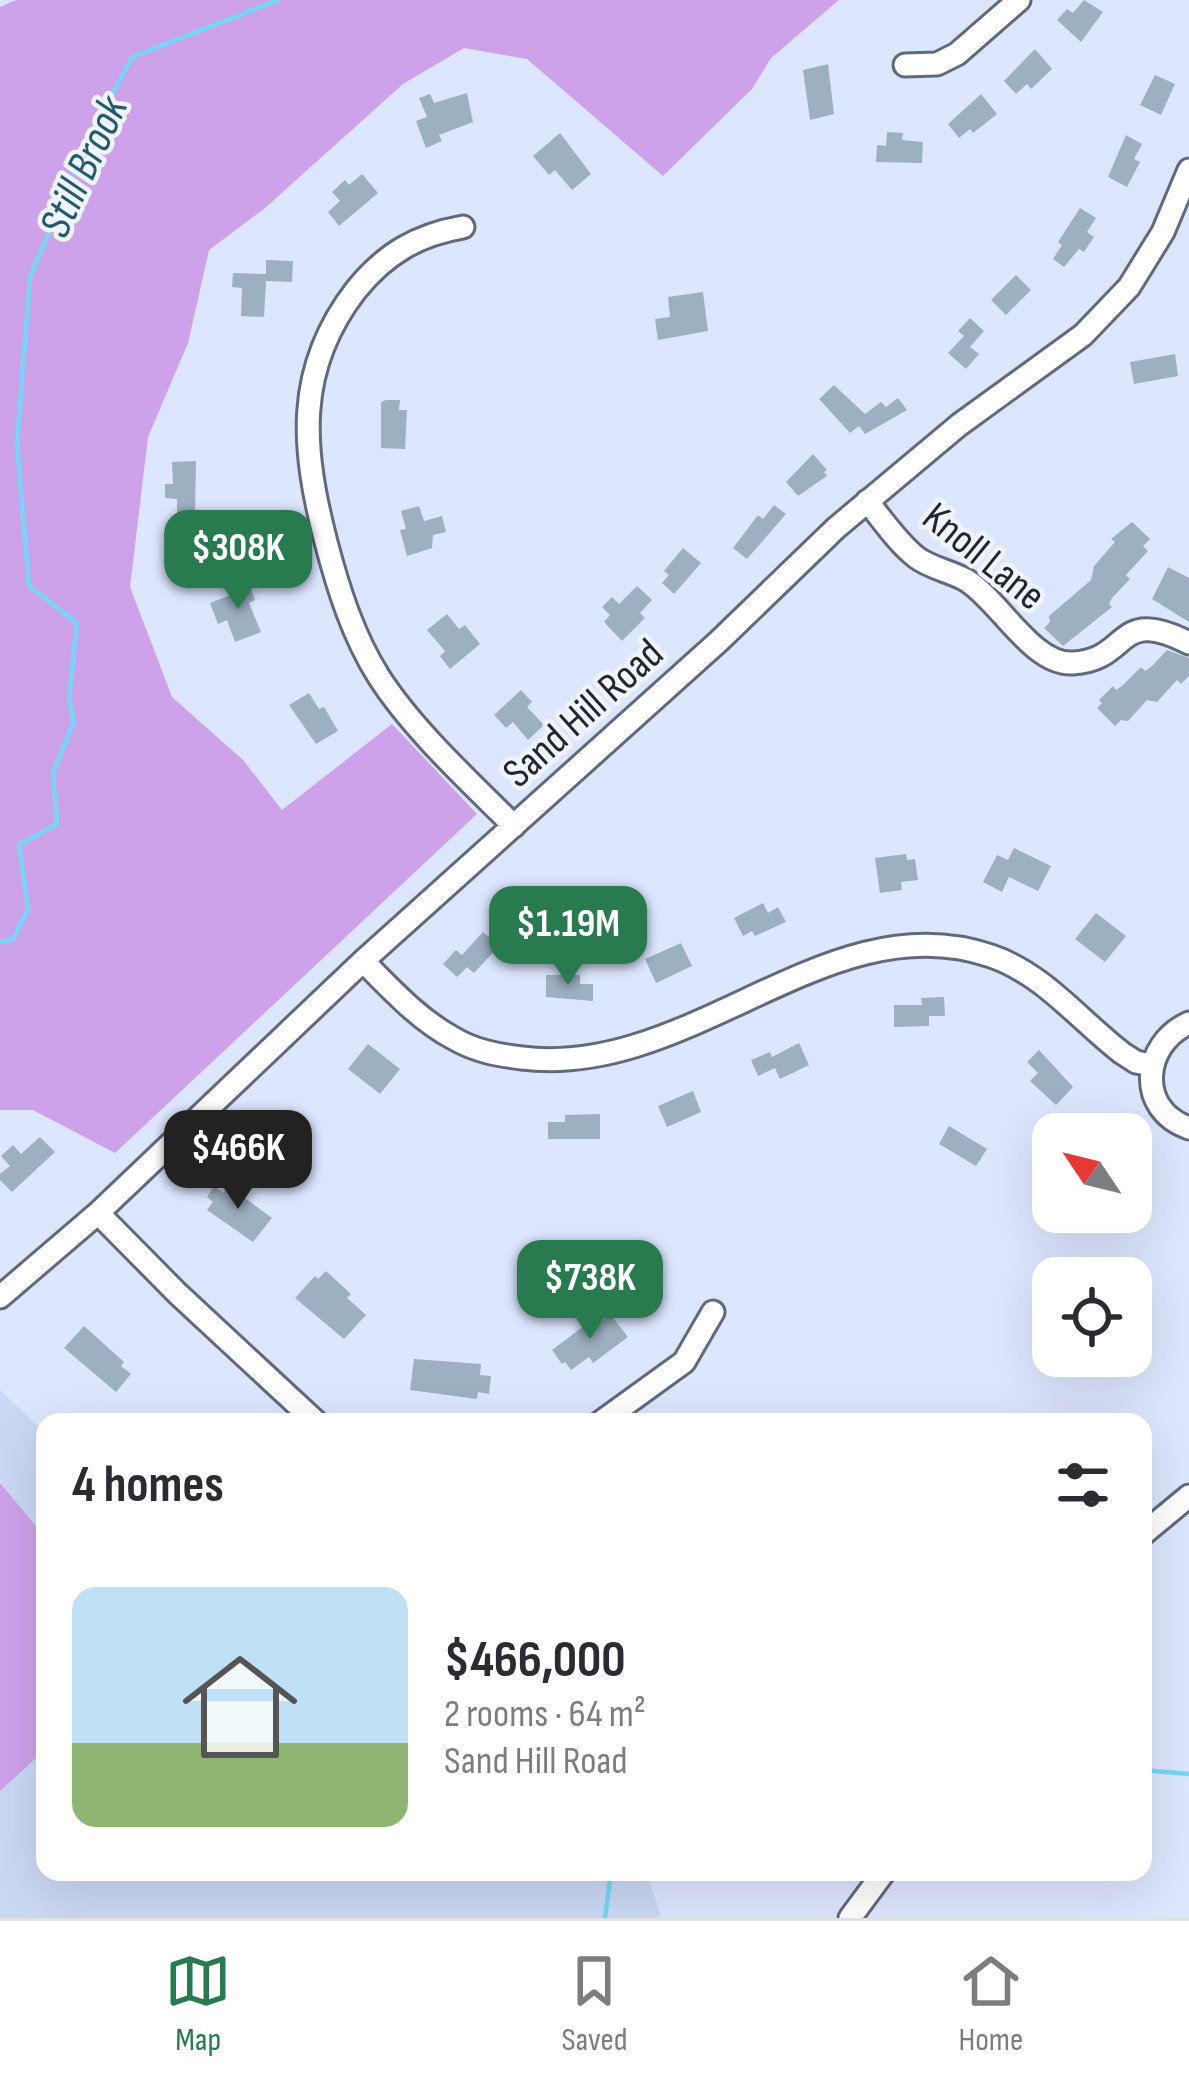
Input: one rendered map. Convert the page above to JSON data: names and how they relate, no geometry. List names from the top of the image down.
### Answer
{
  "streets": {
    "street": ["Knoll Lane", "Sand Hill Road"]
  },
  "crossings": [
    ["Knoll Lane", "Sand Hill Road"]
  ],
  "water": ["Still Brook"],
  "north": "top left",
  "page": {
    "price": [
      "$308K",
      "$1.19M",
      "$466K",
      "$738K"
    ],
    "heading": "4 homes",
    "list": [
      {
        "name": "$466,000",
        "note": "2 rooms · 64 m² · Sand Hill Road"
      }
    ],
    "tabs": ["Map", "Saved", "Home"]
  }
}
